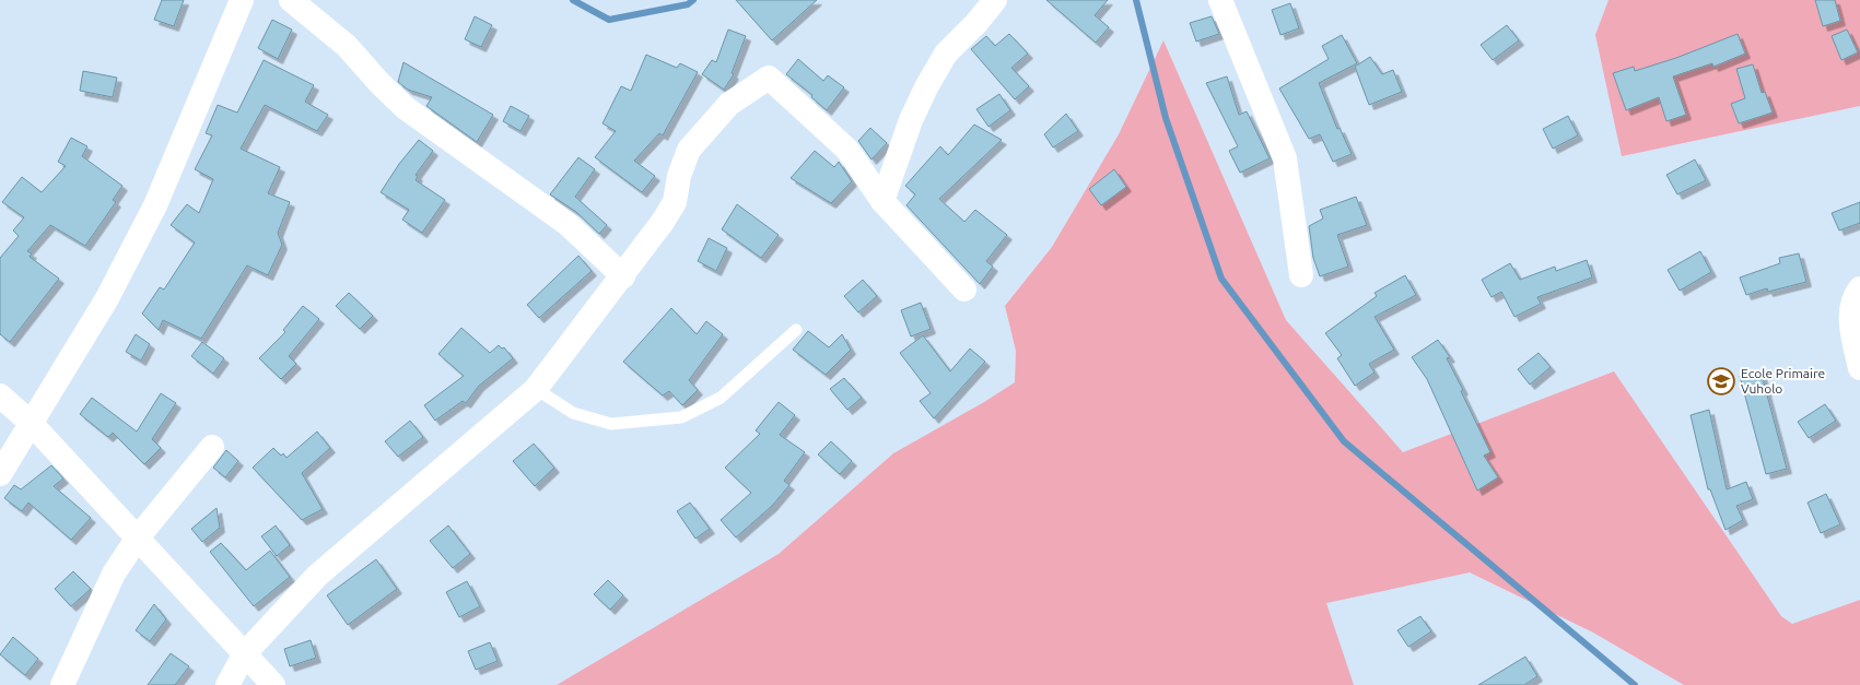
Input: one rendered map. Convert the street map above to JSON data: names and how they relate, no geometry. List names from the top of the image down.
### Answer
{
  "places": {
    "school or university": ["Ecole Primaire Vuholo"]
  }
}
